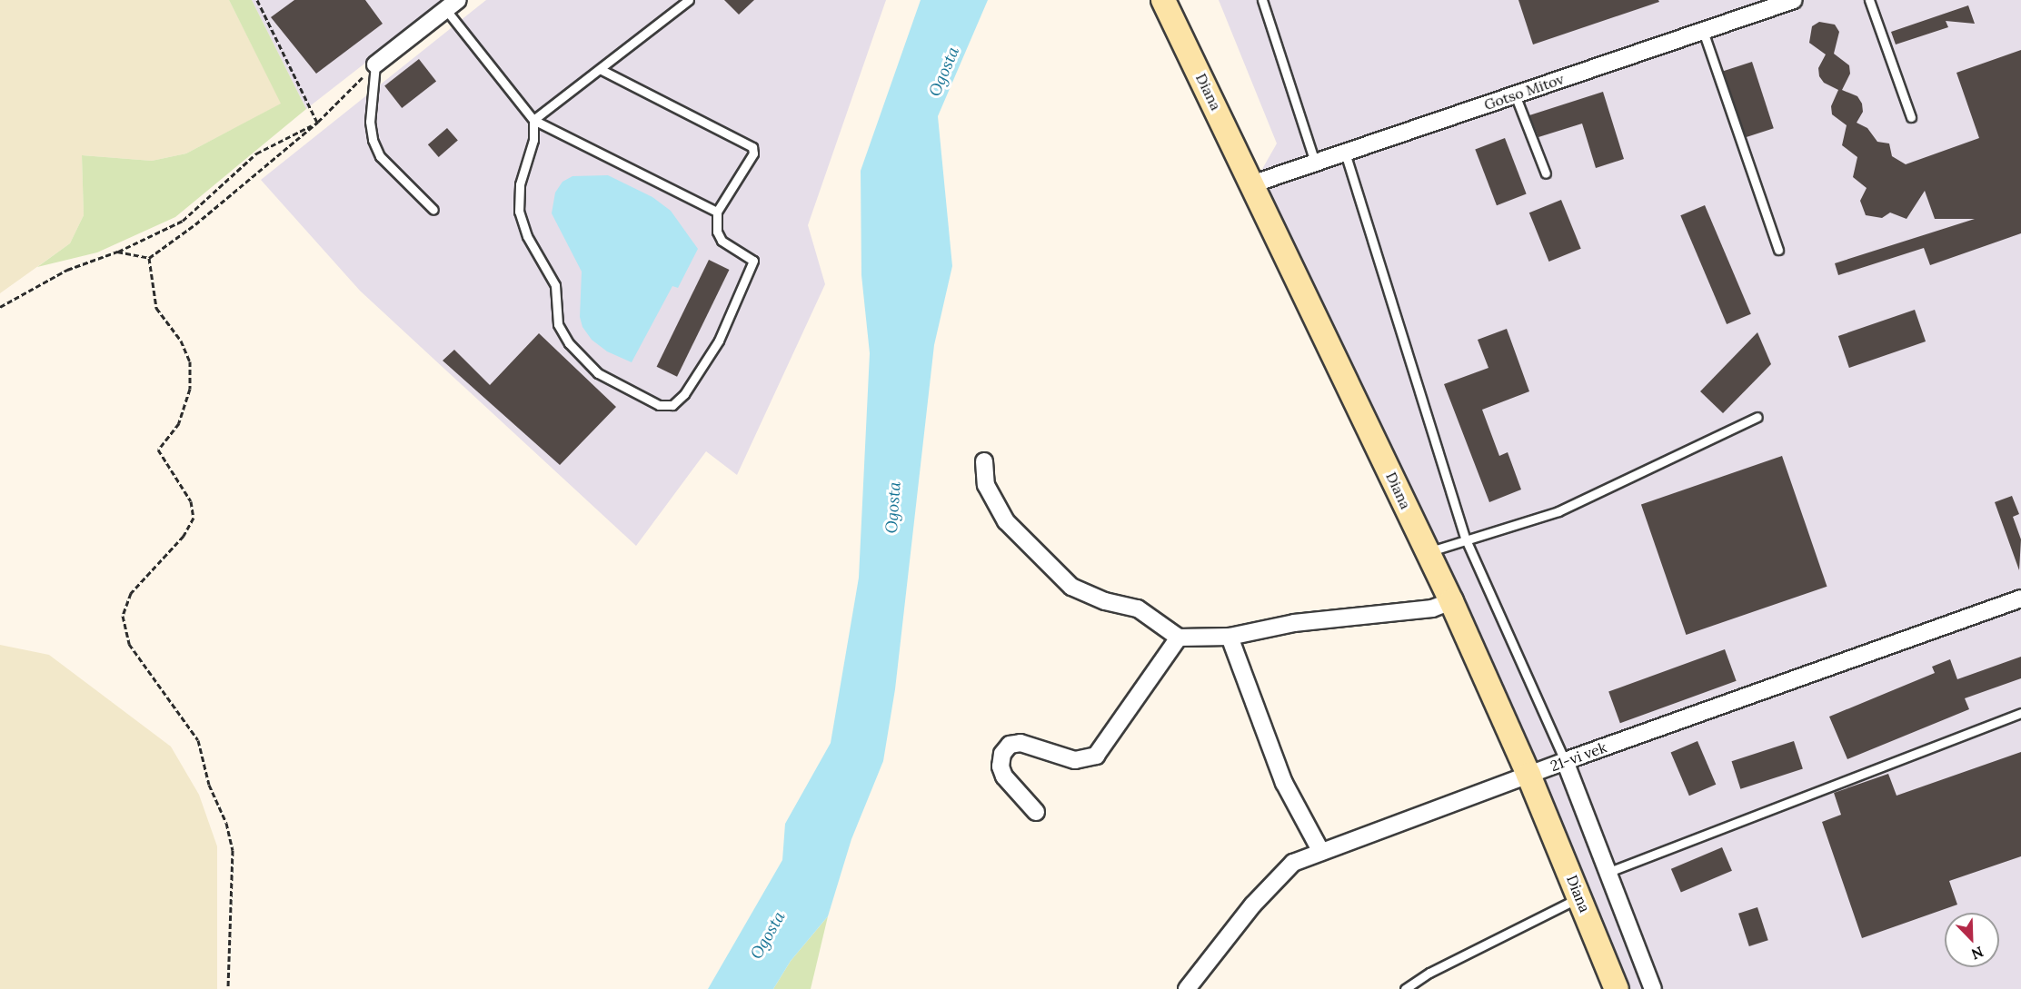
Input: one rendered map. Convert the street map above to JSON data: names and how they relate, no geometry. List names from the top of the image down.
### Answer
{
  "streets": {
    "main road": ["Diana"],
    "street": ["Gotso Mitov", "21-vi vek"]
  },
  "crossings": [
    ["Diana", "Gotso Mitov"],
    ["Diana", "21-vi vek"]
  ],
  "water": ["Ogosta"],
  "north": "bottom right"
}
